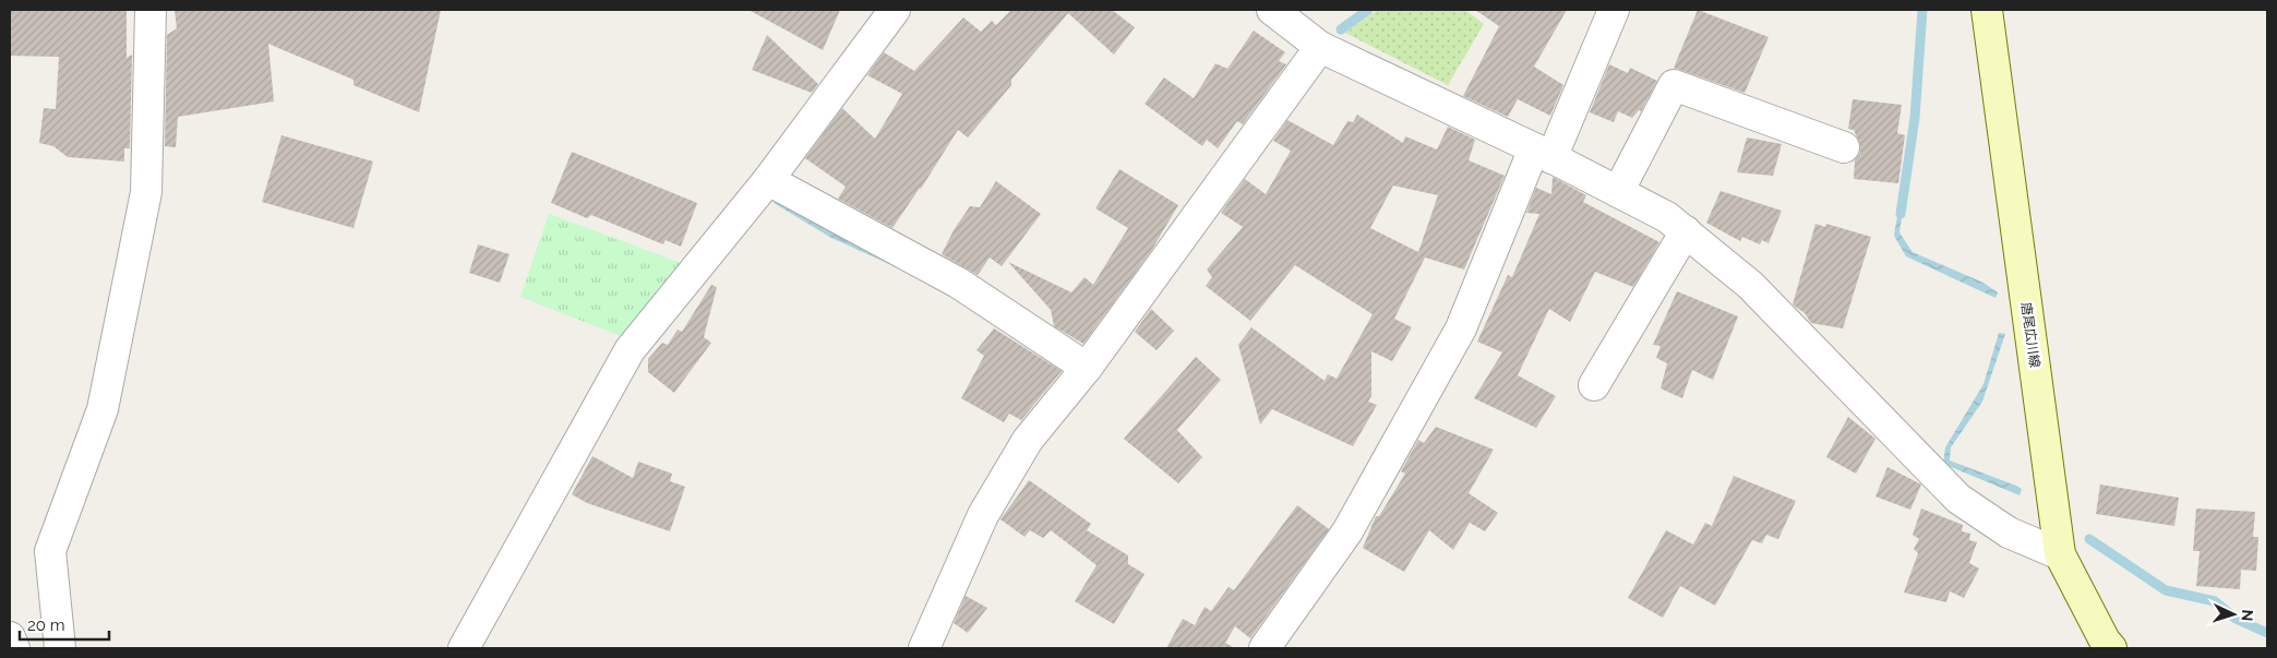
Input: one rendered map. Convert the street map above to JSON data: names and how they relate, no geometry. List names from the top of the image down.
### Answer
{
  "streets": {
    "main road": ["唐尾広川線"]
  },
  "scale_bar": "20 m",
  "north": "right"
}
